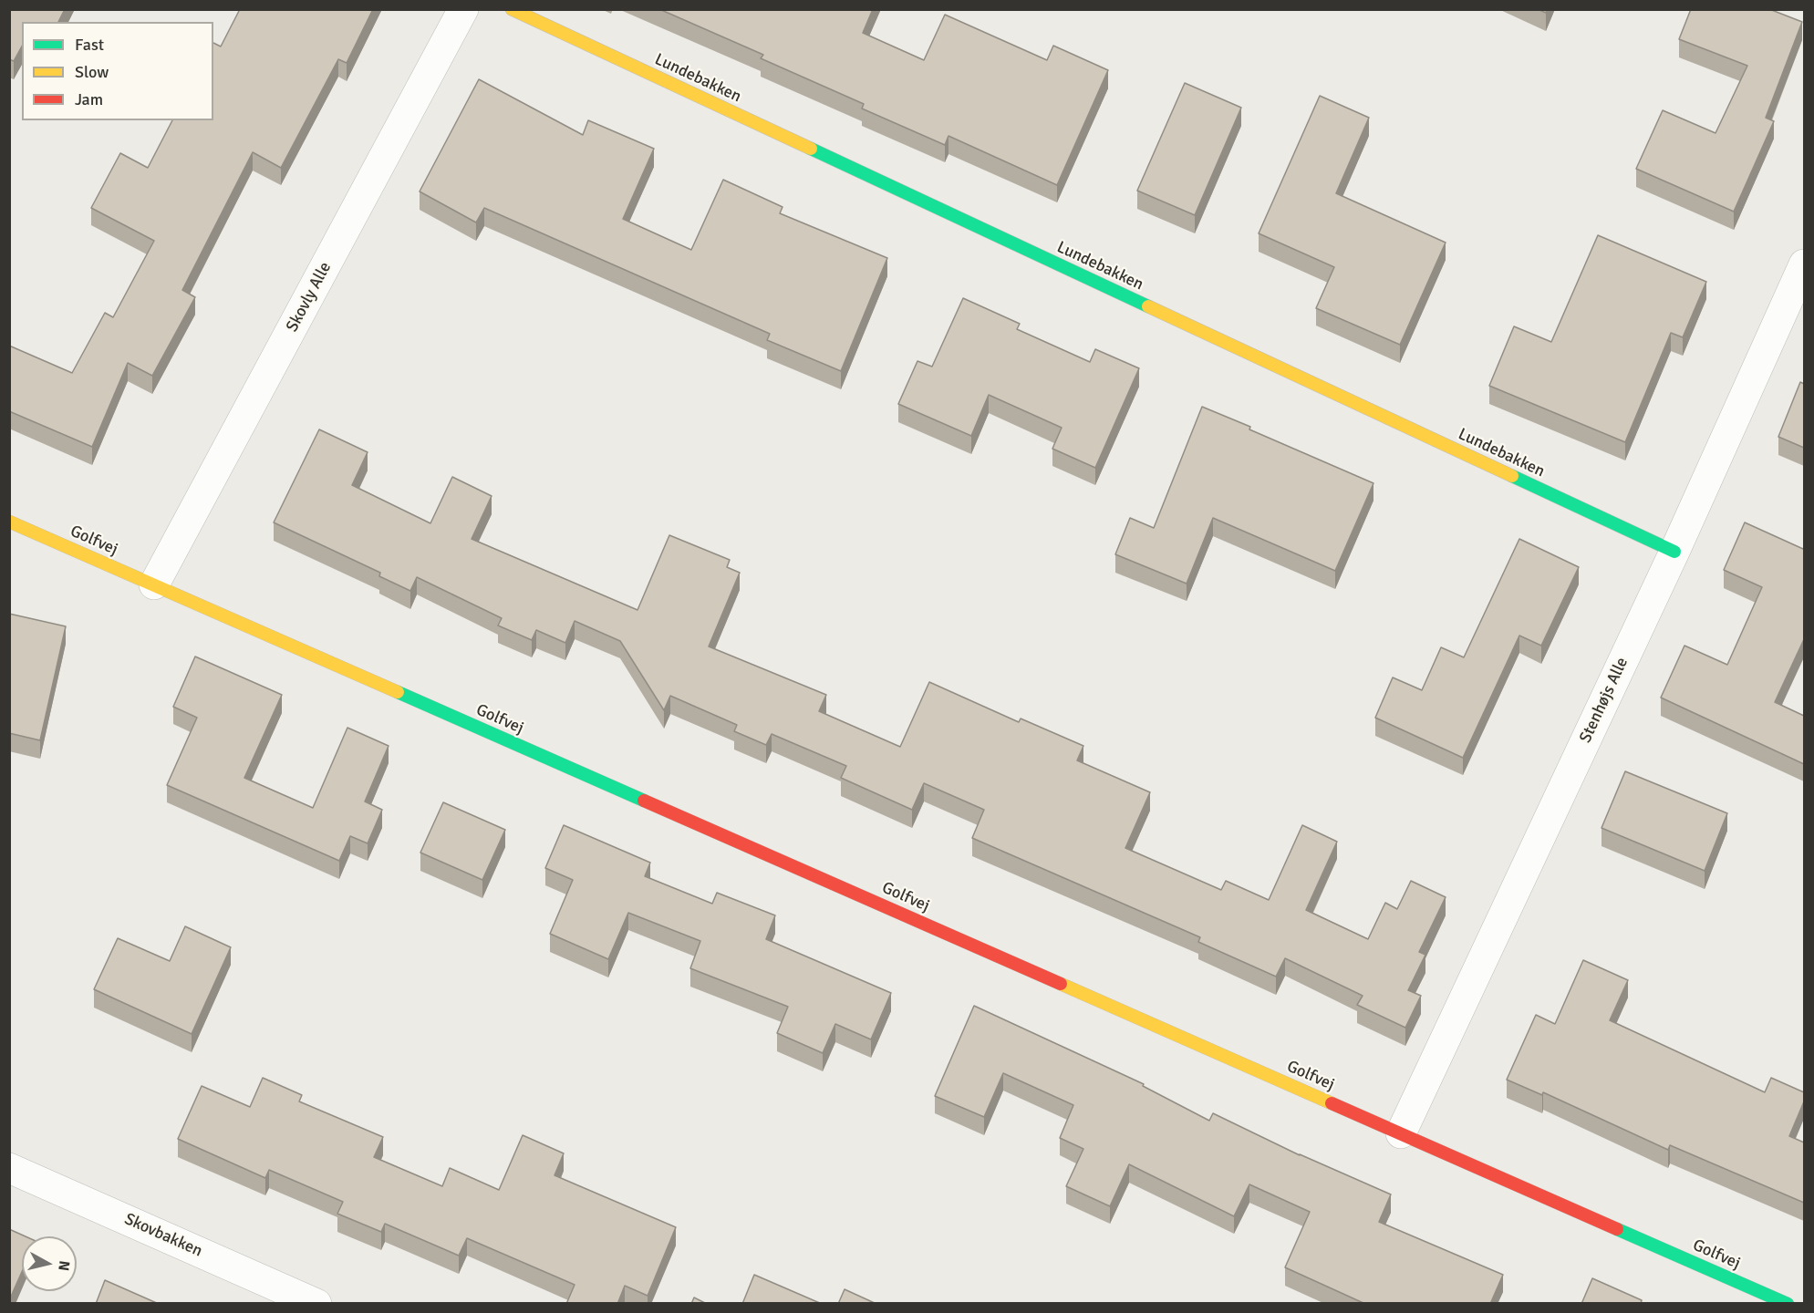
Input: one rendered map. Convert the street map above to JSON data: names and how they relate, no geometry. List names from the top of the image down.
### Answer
{
  "streets": {
    "street": [
      "Lundebakken",
      "Skovly Alle",
      "Golfvej",
      "Stenhøjs Alle",
      "Skovbakken"
    ]
  },
  "crossings": [
    ["Lundebakken", "Stenhøjs Alle"],
    ["Skovly Alle", "Golfvej"],
    ["Golfvej", "Stenhøjs Alle"]
  ],
  "legend": ["Fast", "Slow", "Jam"],
  "north": "right"
}
